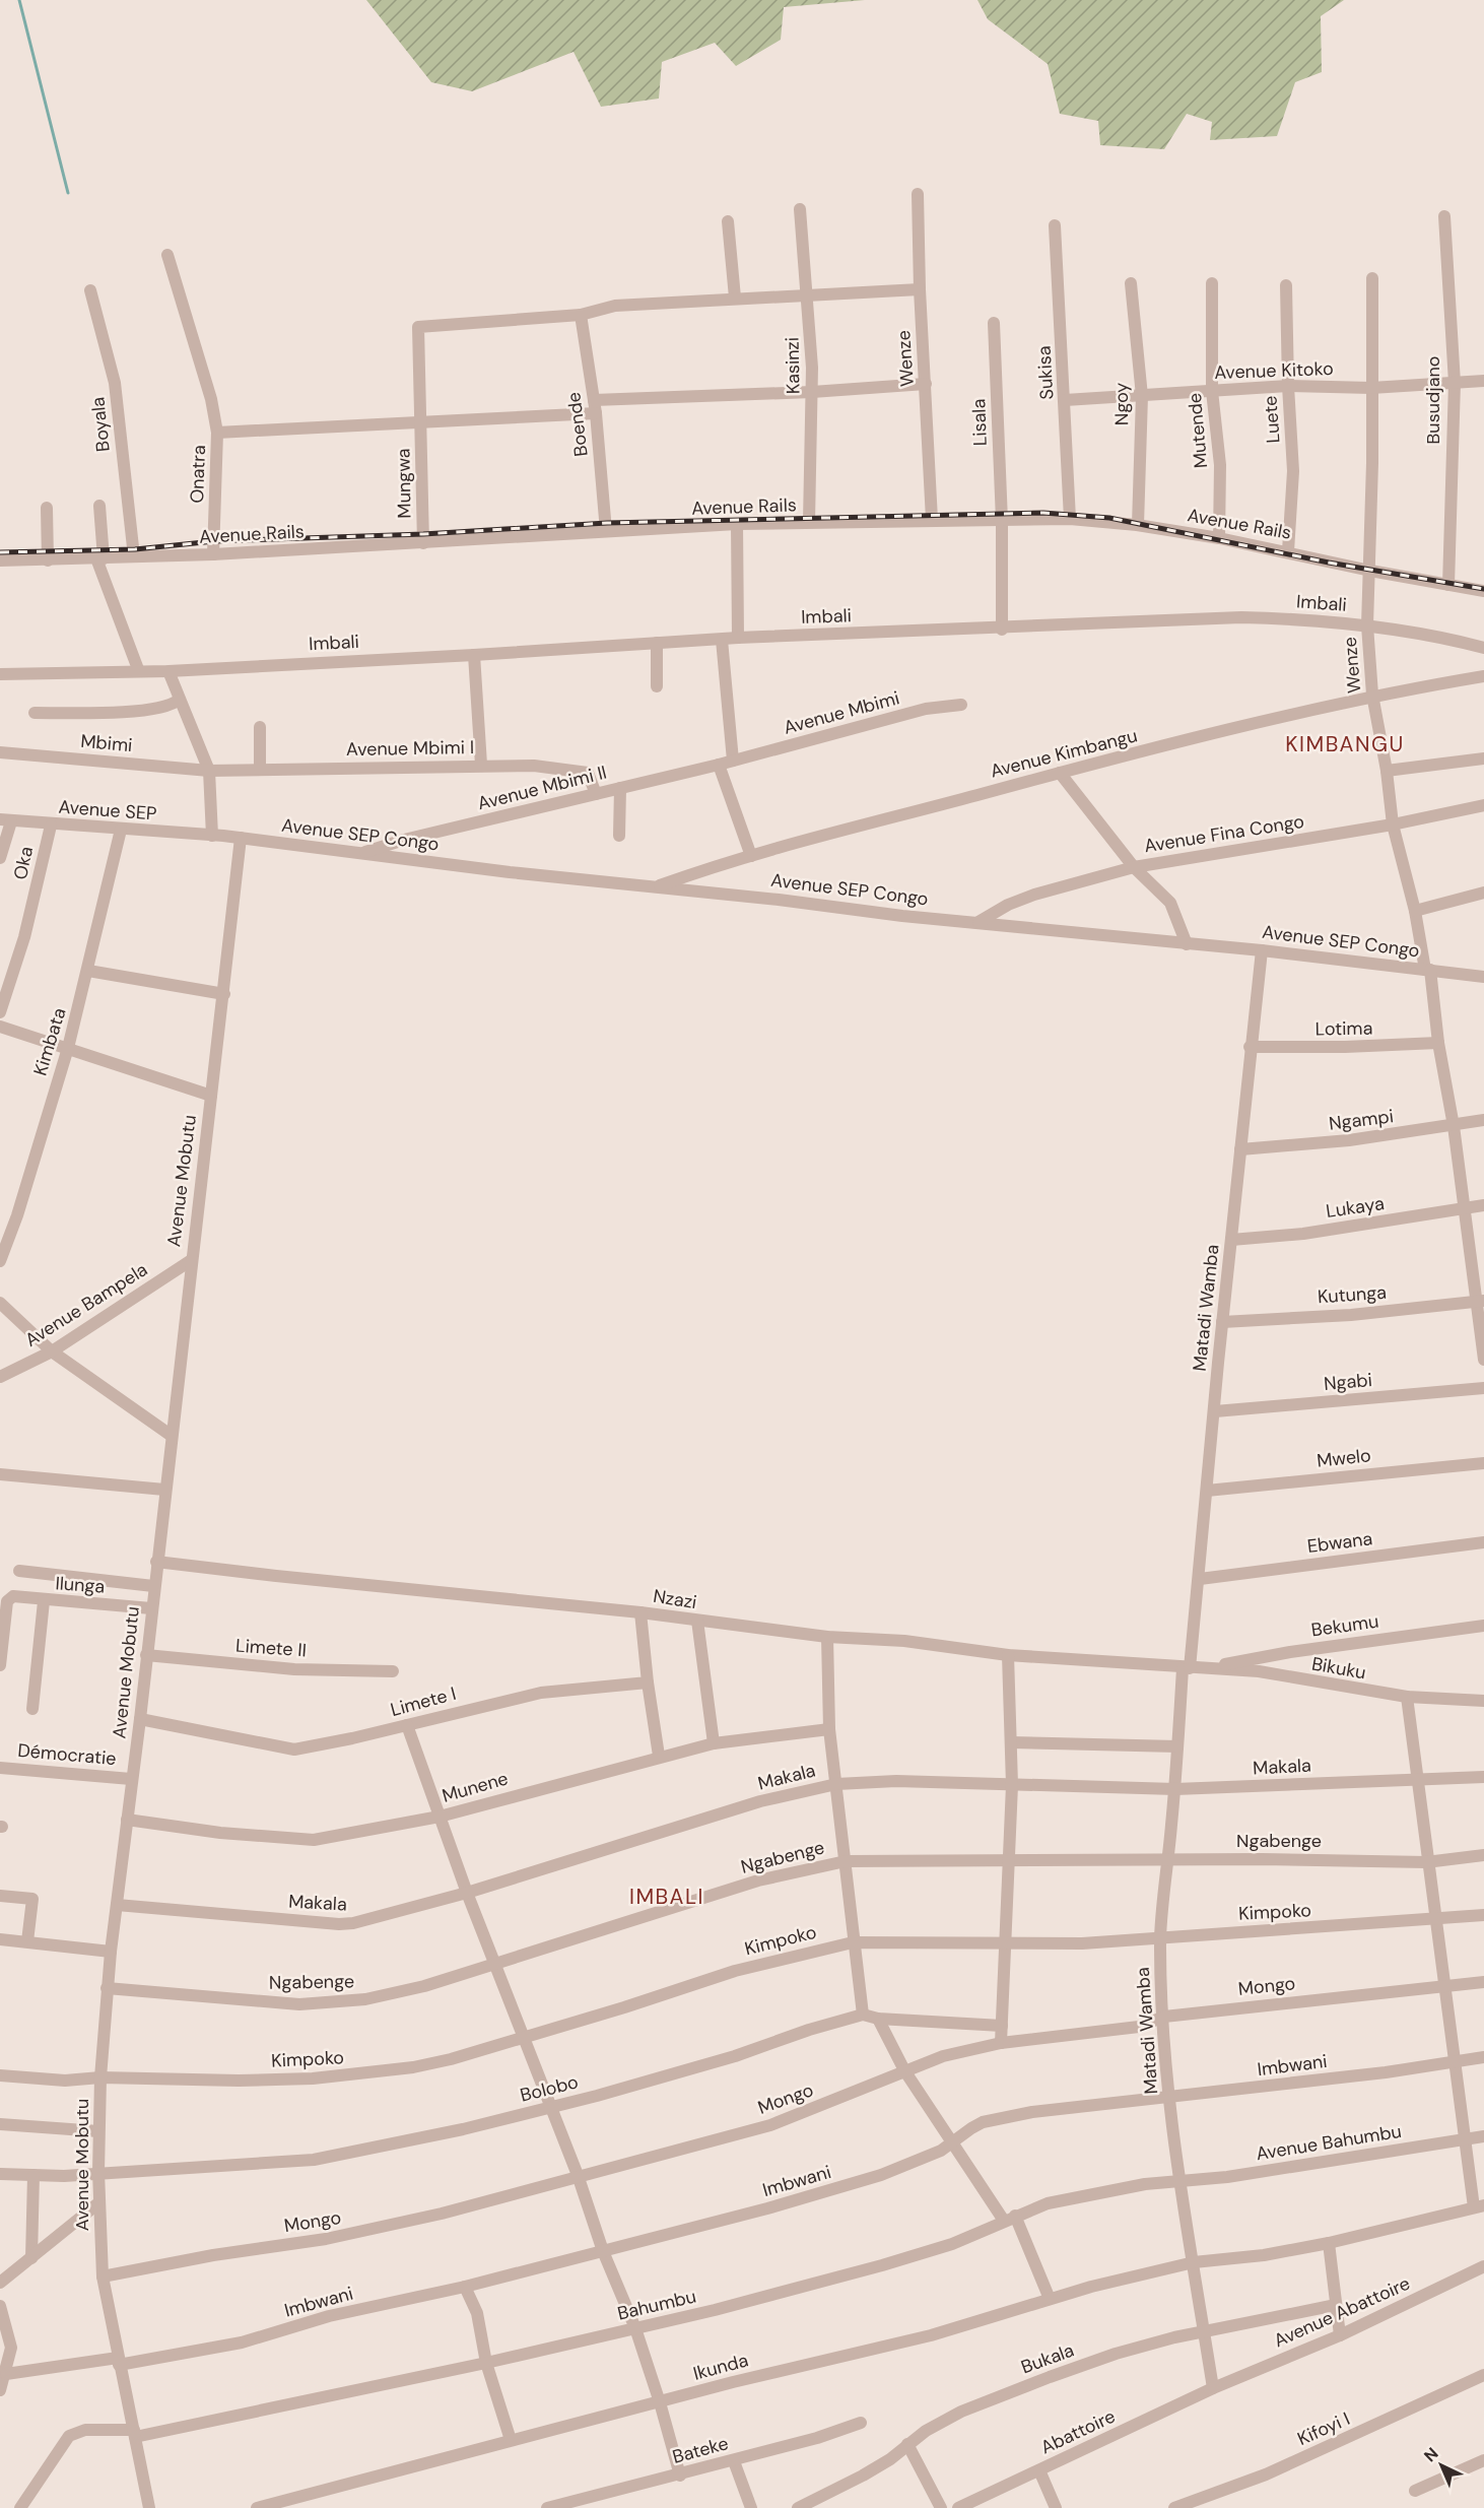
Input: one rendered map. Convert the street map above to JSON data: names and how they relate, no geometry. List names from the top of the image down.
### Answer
{
  "streets": {
    "street": [
      "Wenze",
      "Kasinzi",
      "Avenue Kitoko",
      "Sukisa",
      "Busudjano",
      "Ngoy",
      "Luete",
      "Lisala",
      "Boyala",
      "Boende",
      "Mutende",
      "Onatra",
      "Mungwa",
      "Avenue Rails",
      "Imbali",
      "Avenue Mbimi",
      "Mbimi",
      "Avenue Mbimi I",
      "Avenue Kimbangu",
      "Avenue Mbimi II",
      "Avenue SEP",
      "Avenue Fina Congo",
      "Avenue SEP Congo",
      "Oka",
      "Lotima",
      "Kimbata",
      "Ngampi",
      "Avenue Mobutu",
      "Lukaya",
      "Kutunga",
      "Avenue Bampela",
      "Matadi Wamba",
      "Ngabi",
      "Mwelo",
      "Ebwana",
      "Ilunga",
      "Nzazi",
      "Bekumu",
      "Limete II",
      "Bikuku",
      "Limete I",
      "Démocratie",
      "Makala",
      "Munene",
      "Ngabenge",
      "Kimpoko",
      "Mongo",
      "Imbwani",
      "Bolobo",
      "Avenue Bahumbu",
      "Bahumbu",
      "Avenue Abattoire",
      "Bukala",
      "Ikunda",
      "Kifoyi I",
      "Abattoire",
      "Bateke"
    ]
  },
  "crossings": [
    ["Wenze", "Avenue Kitoko"],
    ["Wenze", "Avenue Rails"],
    ["Wenze", "Imbali"],
    ["Wenze", "Avenue Kimbangu"],
    ["Wenze", "Avenue Fina Congo"],
    ["Wenze", "Avenue SEP Congo"],
    ["Wenze", "Lotima"],
    ["Wenze", "Ngampi"],
    ["Wenze", "Lukaya"],
    ["Wenze", "Kutunga"],
    ["Kasinzi", "Avenue Rails"],
    ["Avenue Kitoko", "Sukisa"],
    ["Avenue Kitoko", "Busudjano"],
    ["Avenue Kitoko", "Ngoy"],
    ["Avenue Kitoko", "Luete"],
    ["Avenue Kitoko", "Mutende"],
    ["Sukisa", "Avenue Rails"],
    ["Busudjano", "Avenue Rails"],
    ["Ngoy", "Avenue Rails"],
    ["Luete", "Avenue Rails"],
    ["Lisala", "Avenue Rails"],
    ["Lisala", "Imbali"],
    ["Boyala", "Avenue Rails"],
    ["Boende", "Mungwa"],
    ["Boende", "Avenue Rails"],
    ["Mutende", "Avenue Rails"],
    ["Onatra", "Avenue Rails"],
    ["Mungwa", "Avenue Rails"],
    ["Avenue Mbimi", "Avenue Mbimi II"],
    ["Mbimi", "Avenue Mbimi I"],
    ["Avenue Mbimi I", "Avenue Mbimi II"],
    ["Avenue Kimbangu", "Avenue SEP Congo"],
    ["Avenue Mbimi II", "Avenue SEP Congo"],
    ["Avenue SEP", "Avenue SEP Congo"],
    ["Avenue SEP", "Oka"],
    ["Avenue SEP", "Kimbata"],
    ["Avenue Fina Congo", "Avenue SEP Congo"],
    ["Avenue SEP Congo", "Avenue Mobutu"],
    ["Avenue SEP Congo", "Matadi Wamba"],
    ["Lotima", "Matadi Wamba"],
    ["Ngampi", "Matadi Wamba"],
    ["Avenue Mobutu", "Avenue Bampela"],
    ["Avenue Mobutu", "Ilunga"],
    ["Avenue Mobutu", "Nzazi"],
    ["Avenue Mobutu", "Limete II"],
    ["Avenue Mobutu", "Limete I"],
    ["Avenue Mobutu", "Démocratie"],
    ["Avenue Mobutu", "Makala"],
    ["Avenue Mobutu", "Munene"],
    ["Avenue Mobutu", "Ngabenge"],
    ["Avenue Mobutu", "Kimpoko"],
    ["Avenue Mobutu", "Mongo"],
    ["Avenue Mobutu", "Imbwani"],
    ["Avenue Mobutu", "Bolobo"],
    ["Avenue Mobutu", "Bahumbu"],
    ["Lukaya", "Matadi Wamba"],
    ["Kutunga", "Matadi Wamba"],
    ["Matadi Wamba", "Ngabi"],
    ["Matadi Wamba", "Mwelo"],
    ["Matadi Wamba", "Ebwana"],
    ["Matadi Wamba", "Nzazi"],
    ["Matadi Wamba", "Bikuku"],
    ["Matadi Wamba", "Makala"],
    ["Matadi Wamba", "Ngabenge"],
    ["Matadi Wamba", "Kimpoko"],
    ["Matadi Wamba", "Mongo"],
    ["Matadi Wamba", "Imbwani"],
    ["Matadi Wamba", "Avenue Bahumbu"],
    ["Matadi Wamba", "Bahumbu"],
    ["Matadi Wamba", "Avenue Abattoire"],
    ["Matadi Wamba", "Bukala"],
    ["Matadi Wamba", "Ikunda"],
    ["Matadi Wamba", "Abattoire"],
    ["Nzazi", "Bikuku"],
    ["Bekumu", "Bikuku"],
    ["Avenue Bahumbu", "Bahumbu"],
    ["Avenue Abattoire", "Abattoire"]
  ],
  "districts": ["KIMBANGU", "IMBALI"],
  "north": "top left"
}
